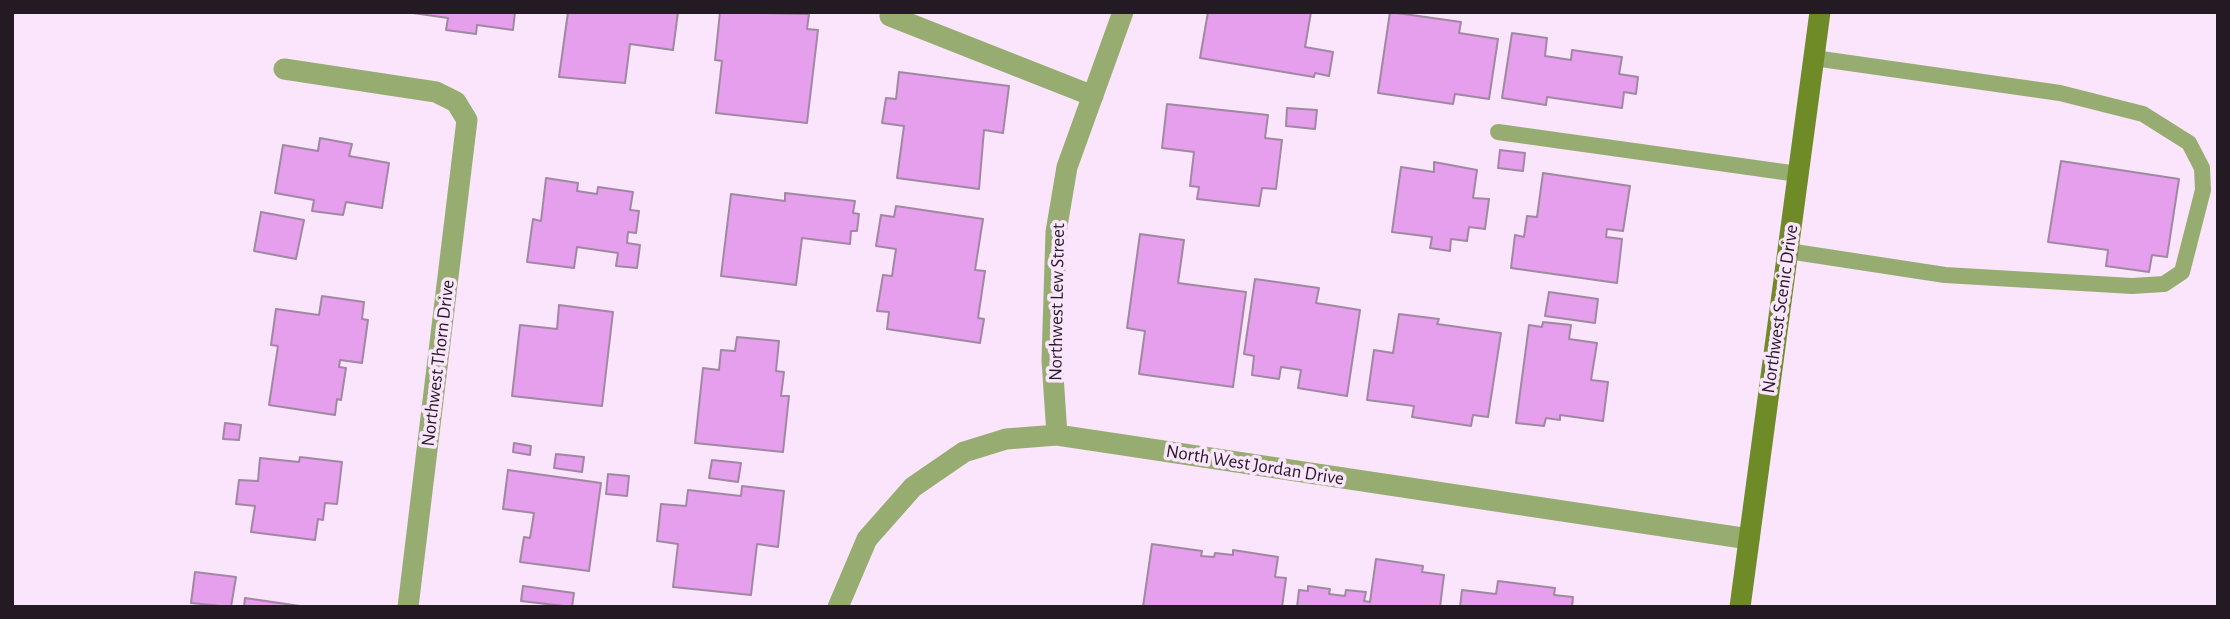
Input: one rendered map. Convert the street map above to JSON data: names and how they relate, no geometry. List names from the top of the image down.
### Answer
{
  "streets": {
    "street": [
      "Northwest Lew Street",
      "Northwest Scenic Drive",
      "Northwest Thorn Drive",
      "North West Jordan Drive"
    ]
  },
  "crossings": [
    ["Northwest Lew Street", "North West Jordan Drive"],
    ["Northwest Scenic Drive", "North West Jordan Drive"]
  ]
}
